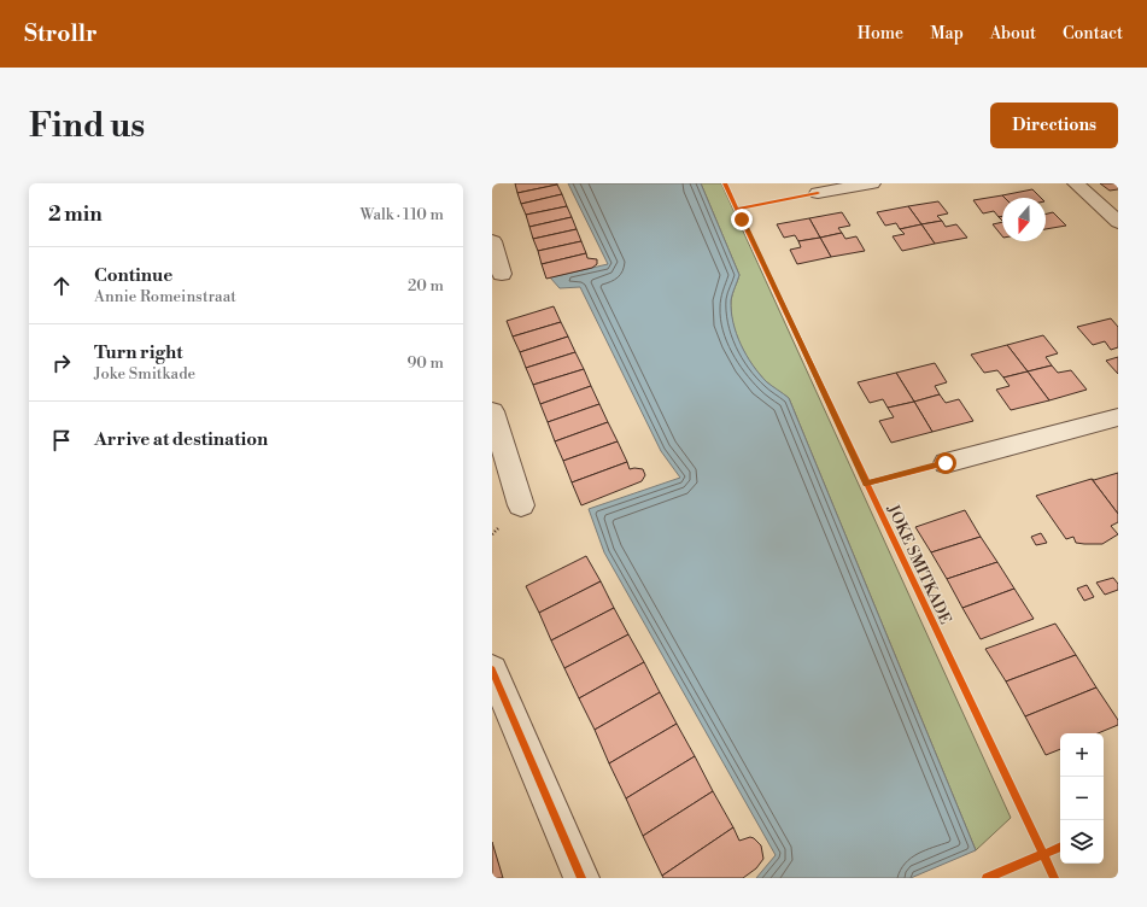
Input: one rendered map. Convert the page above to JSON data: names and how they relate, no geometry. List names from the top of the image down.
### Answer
{
  "streets": {
    "cycle path": ["JOKE SMITKADE"]
  },
  "north": "bottom",
  "page": {
    "header": "Strollr",
    "nav": [
      "Home",
      "Map",
      "About",
      "Contact"
    ],
    "buttons": "Directions",
    "title": "Find us",
    "heading": ["2 min", "Walk · 110 m"],
    "list": [
      ["Continue", "Annie Romeinstraat", "20 m"],
      ["Turn right", "Joke Smitkade", "90 m"],
      "Arrive at destination"
    ],
    "map_buttons": ["+", "−"]
  }
}
